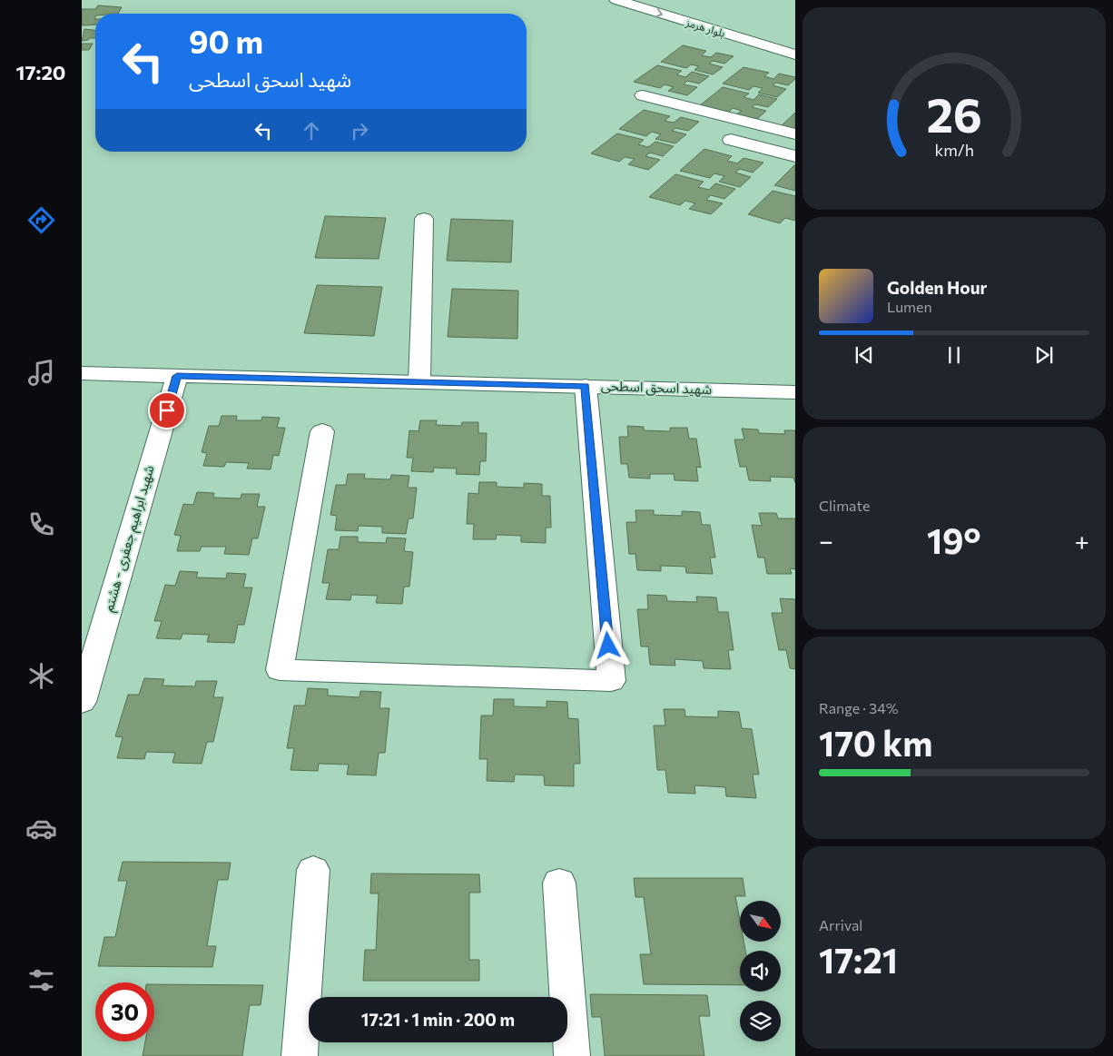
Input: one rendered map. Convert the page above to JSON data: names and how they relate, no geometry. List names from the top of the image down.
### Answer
{
  "streets": {
    "street": ["بلوار هرمز", "شهید اسحق اسطحی", "شهید ابراهیم جعفری - هشتم"]
  },
  "crossings": [
    ["شهید اسحق اسطحی", "شهید ابراهیم جعفری - هشتم"]
  ],
  "north": "bottom right",
  "page": {
    "tabs": "17:20",
    "turn": ["90 m", "شهید اسحق اسطحی"],
    "song": ["Golden Hour", "Lumen"],
    "tile": [
      "Climate",
      ["Range · 34%", "170 km"],
      ["Arrival", "17:21"]
    ],
    "heat": ["−", "19°", "+"],
    "limit": "30",
    "trip": "17:21 · 1 min · 200 m",
    "gauge": ["26", "km/h"]
  }
}
